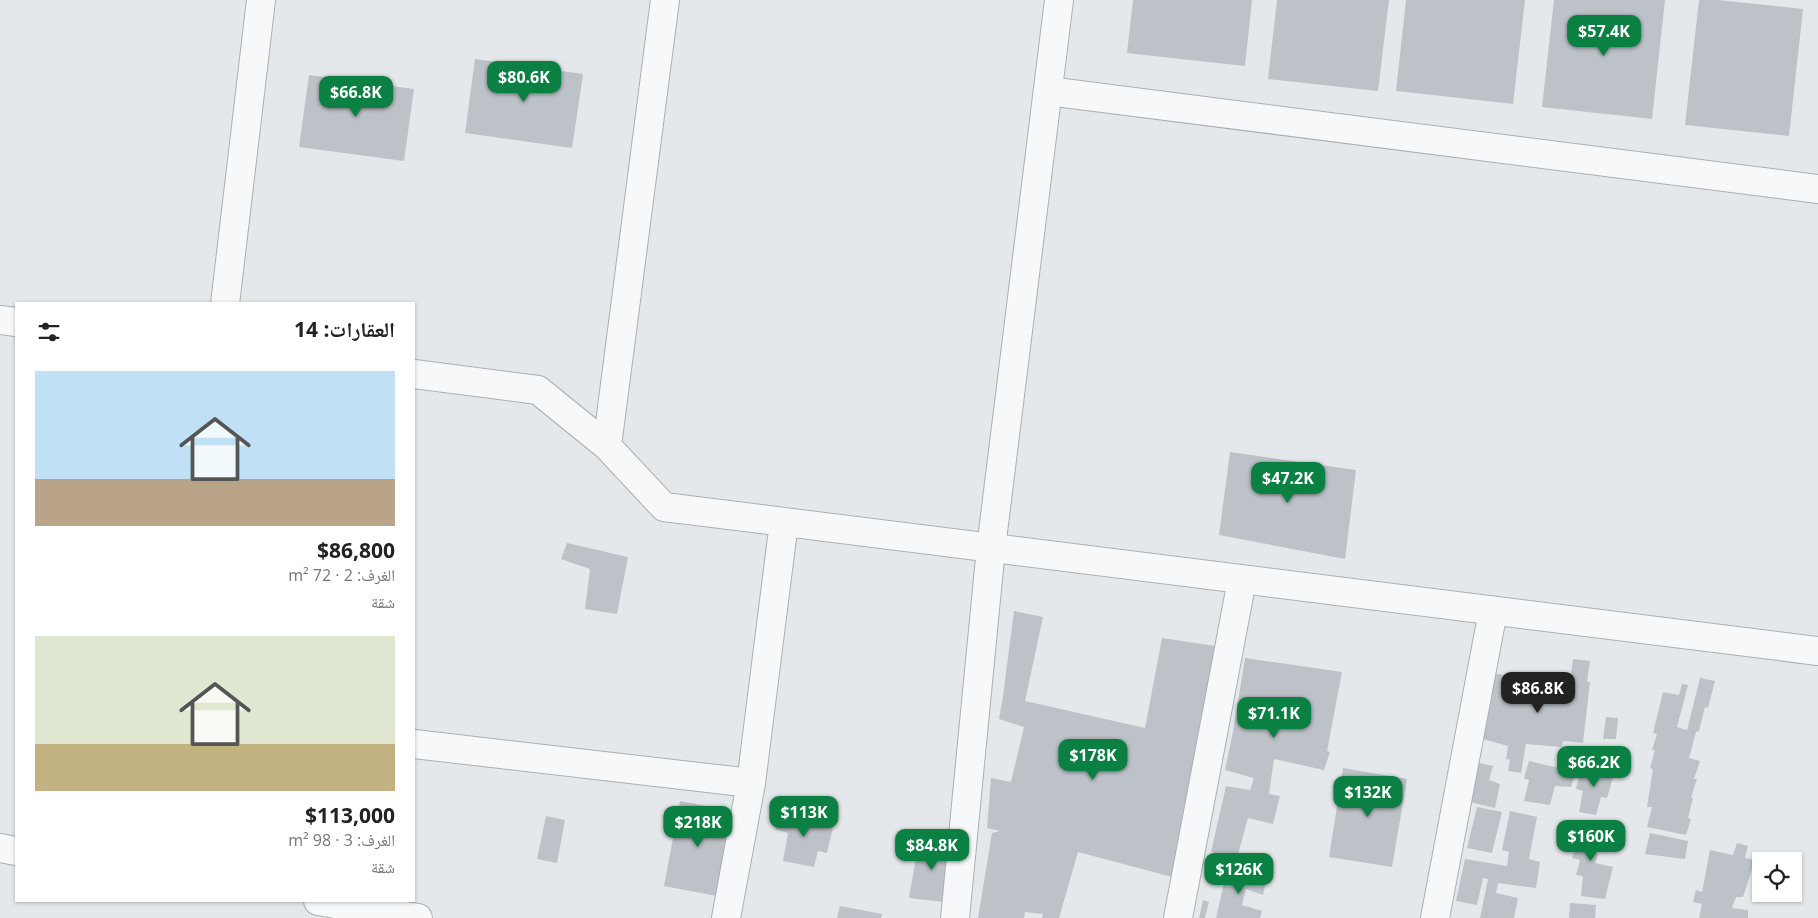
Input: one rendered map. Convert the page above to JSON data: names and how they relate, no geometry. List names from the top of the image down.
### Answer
{
  "page": {
    "price": [
      "$57.4K",
      "$80.6K",
      "$66.8K",
      "$47.2K",
      "$86.8K",
      "$71.1K",
      "$178K",
      "$66.2K",
      "$132K",
      "$113K",
      "$218K",
      "$160K",
      "$84.8K",
      "$126K"
    ],
    "heading": "العقارات: 14",
    "list": [
      {
        "name": "$86,800",
        "note": "الغرف: 2 · 72 m² · شقة"
      },
      {
        "name": "$113,000",
        "note": "الغرف: 3 · 98 m² · شقة"
      }
    ]
  }
}
